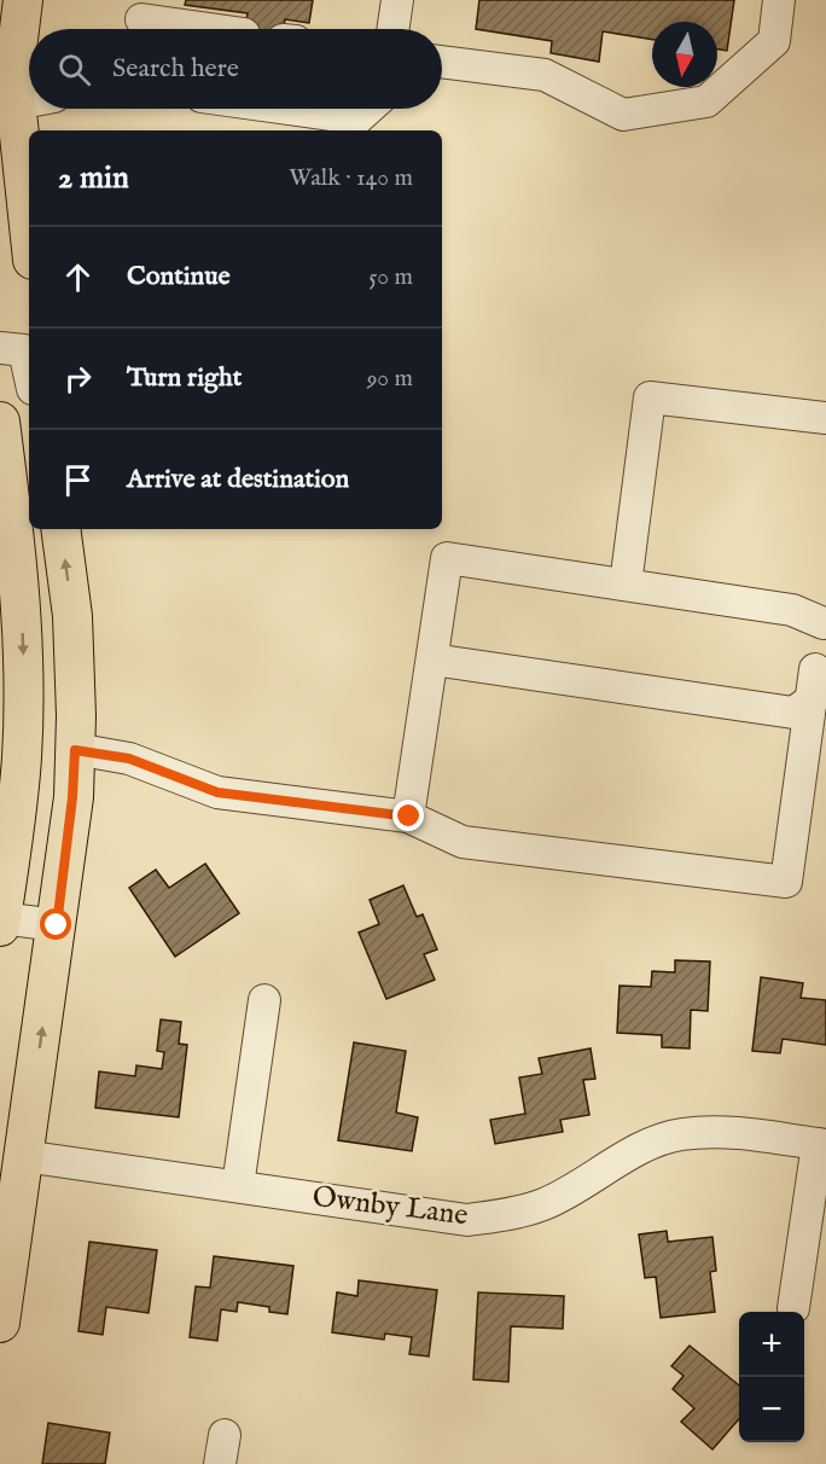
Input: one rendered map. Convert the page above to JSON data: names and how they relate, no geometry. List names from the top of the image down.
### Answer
{
  "streets": {
    "street": ["Ownby Lane"]
  },
  "north": "bottom",
  "page": {
    "search": "Search here",
    "heading": ["2 min", "Walk · 140 m"],
    "list": [
      ["Continue", "50 m"],
      ["Turn right", "90 m"],
      "Arrive at destination"
    ],
    "map_buttons": ["+", "−"]
  }
}
